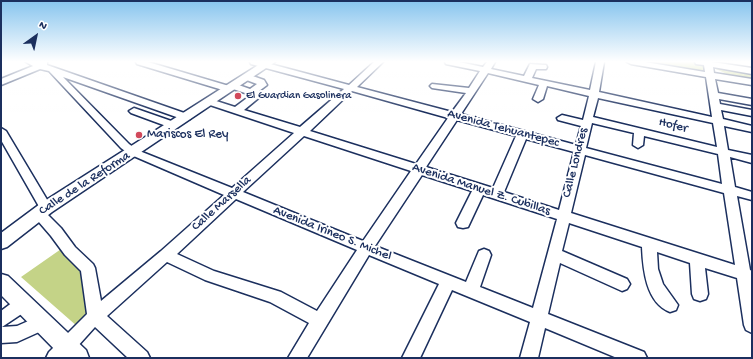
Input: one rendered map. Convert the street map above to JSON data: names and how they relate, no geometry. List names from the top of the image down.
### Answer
{
  "streets": {
    "main road": ["Calle de la Reforma"],
    "street": [
      "Hofer",
      "Avenida Tehuantepec",
      "Calle Londres",
      "Avenida Manuel Z. Cubillas",
      "Calle Marsella",
      "Avenida Irineo S. Michel"
    ]
  },
  "crossings": [
    ["Hofer", "Calle Londres"],
    ["Avenida Tehuantepec", "Calle Londres"],
    ["Avenida Tehuantepec", "Calle Marsella"],
    ["Calle Londres", "Avenida Manuel Z. Cubillas"],
    ["Calle Londres", "Avenida Irineo S. Michel"],
    ["Calle de la Reforma", "Avenida Manuel Z. Cubillas"],
    ["Calle de la Reforma", "Avenida Irineo S. Michel"],
    ["Avenida Manuel Z. Cubillas", "Calle Marsella"],
    ["Calle Marsella", "Avenida Irineo S. Michel"]
  ],
  "places": ["El Guardian Gasolinera", "Mariscos El Rey"],
  "north": "top right"
}
